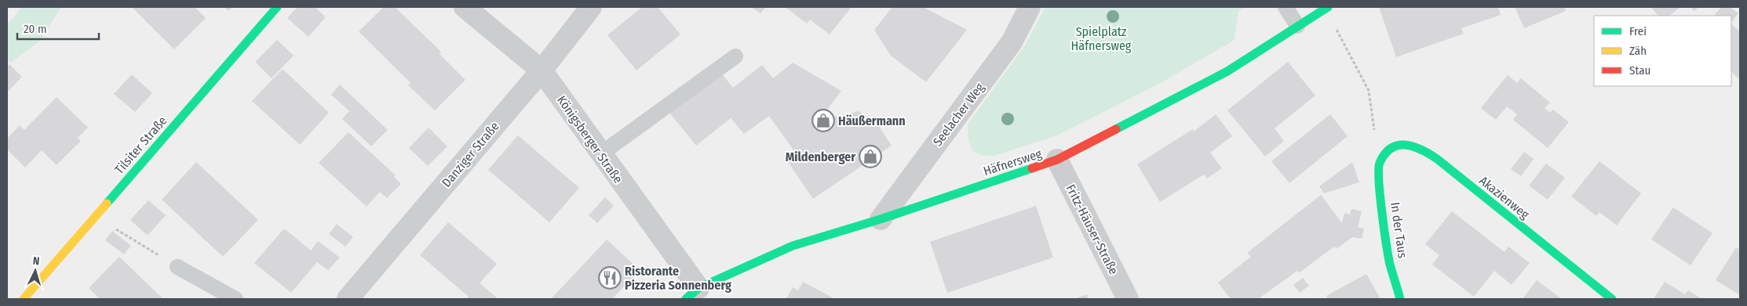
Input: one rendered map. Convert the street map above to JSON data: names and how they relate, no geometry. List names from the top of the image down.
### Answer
{
  "streets": {
    "street": [
      "Seelacher Weg",
      "Königsberger Straße",
      "Tilsiter Straße",
      "Danziger Straße",
      "Häfnersweg",
      "Akazienweg",
      "Fritz-Häuser-Straße",
      "In der Taus"
    ]
  },
  "crossings": [
    ["Seelacher Weg", "Häfnersweg"],
    ["Königsberger Straße", "Danziger Straße"],
    ["Königsberger Straße", "Häfnersweg"],
    ["Häfnersweg", "Fritz-Häuser-Straße"],
    ["Akazienweg", "In der Taus"]
  ],
  "parks": ["Spielplatz Häfnersweg"],
  "places": {
    "shop": ["Häußermann", "Mildenberger"],
    "restaurant": ["Ristorante Pizzeria Sonnenberg"]
  },
  "legend": ["Frei", "Zäh", "Stau"],
  "scale_bar": "20 m",
  "north": "top"
}
